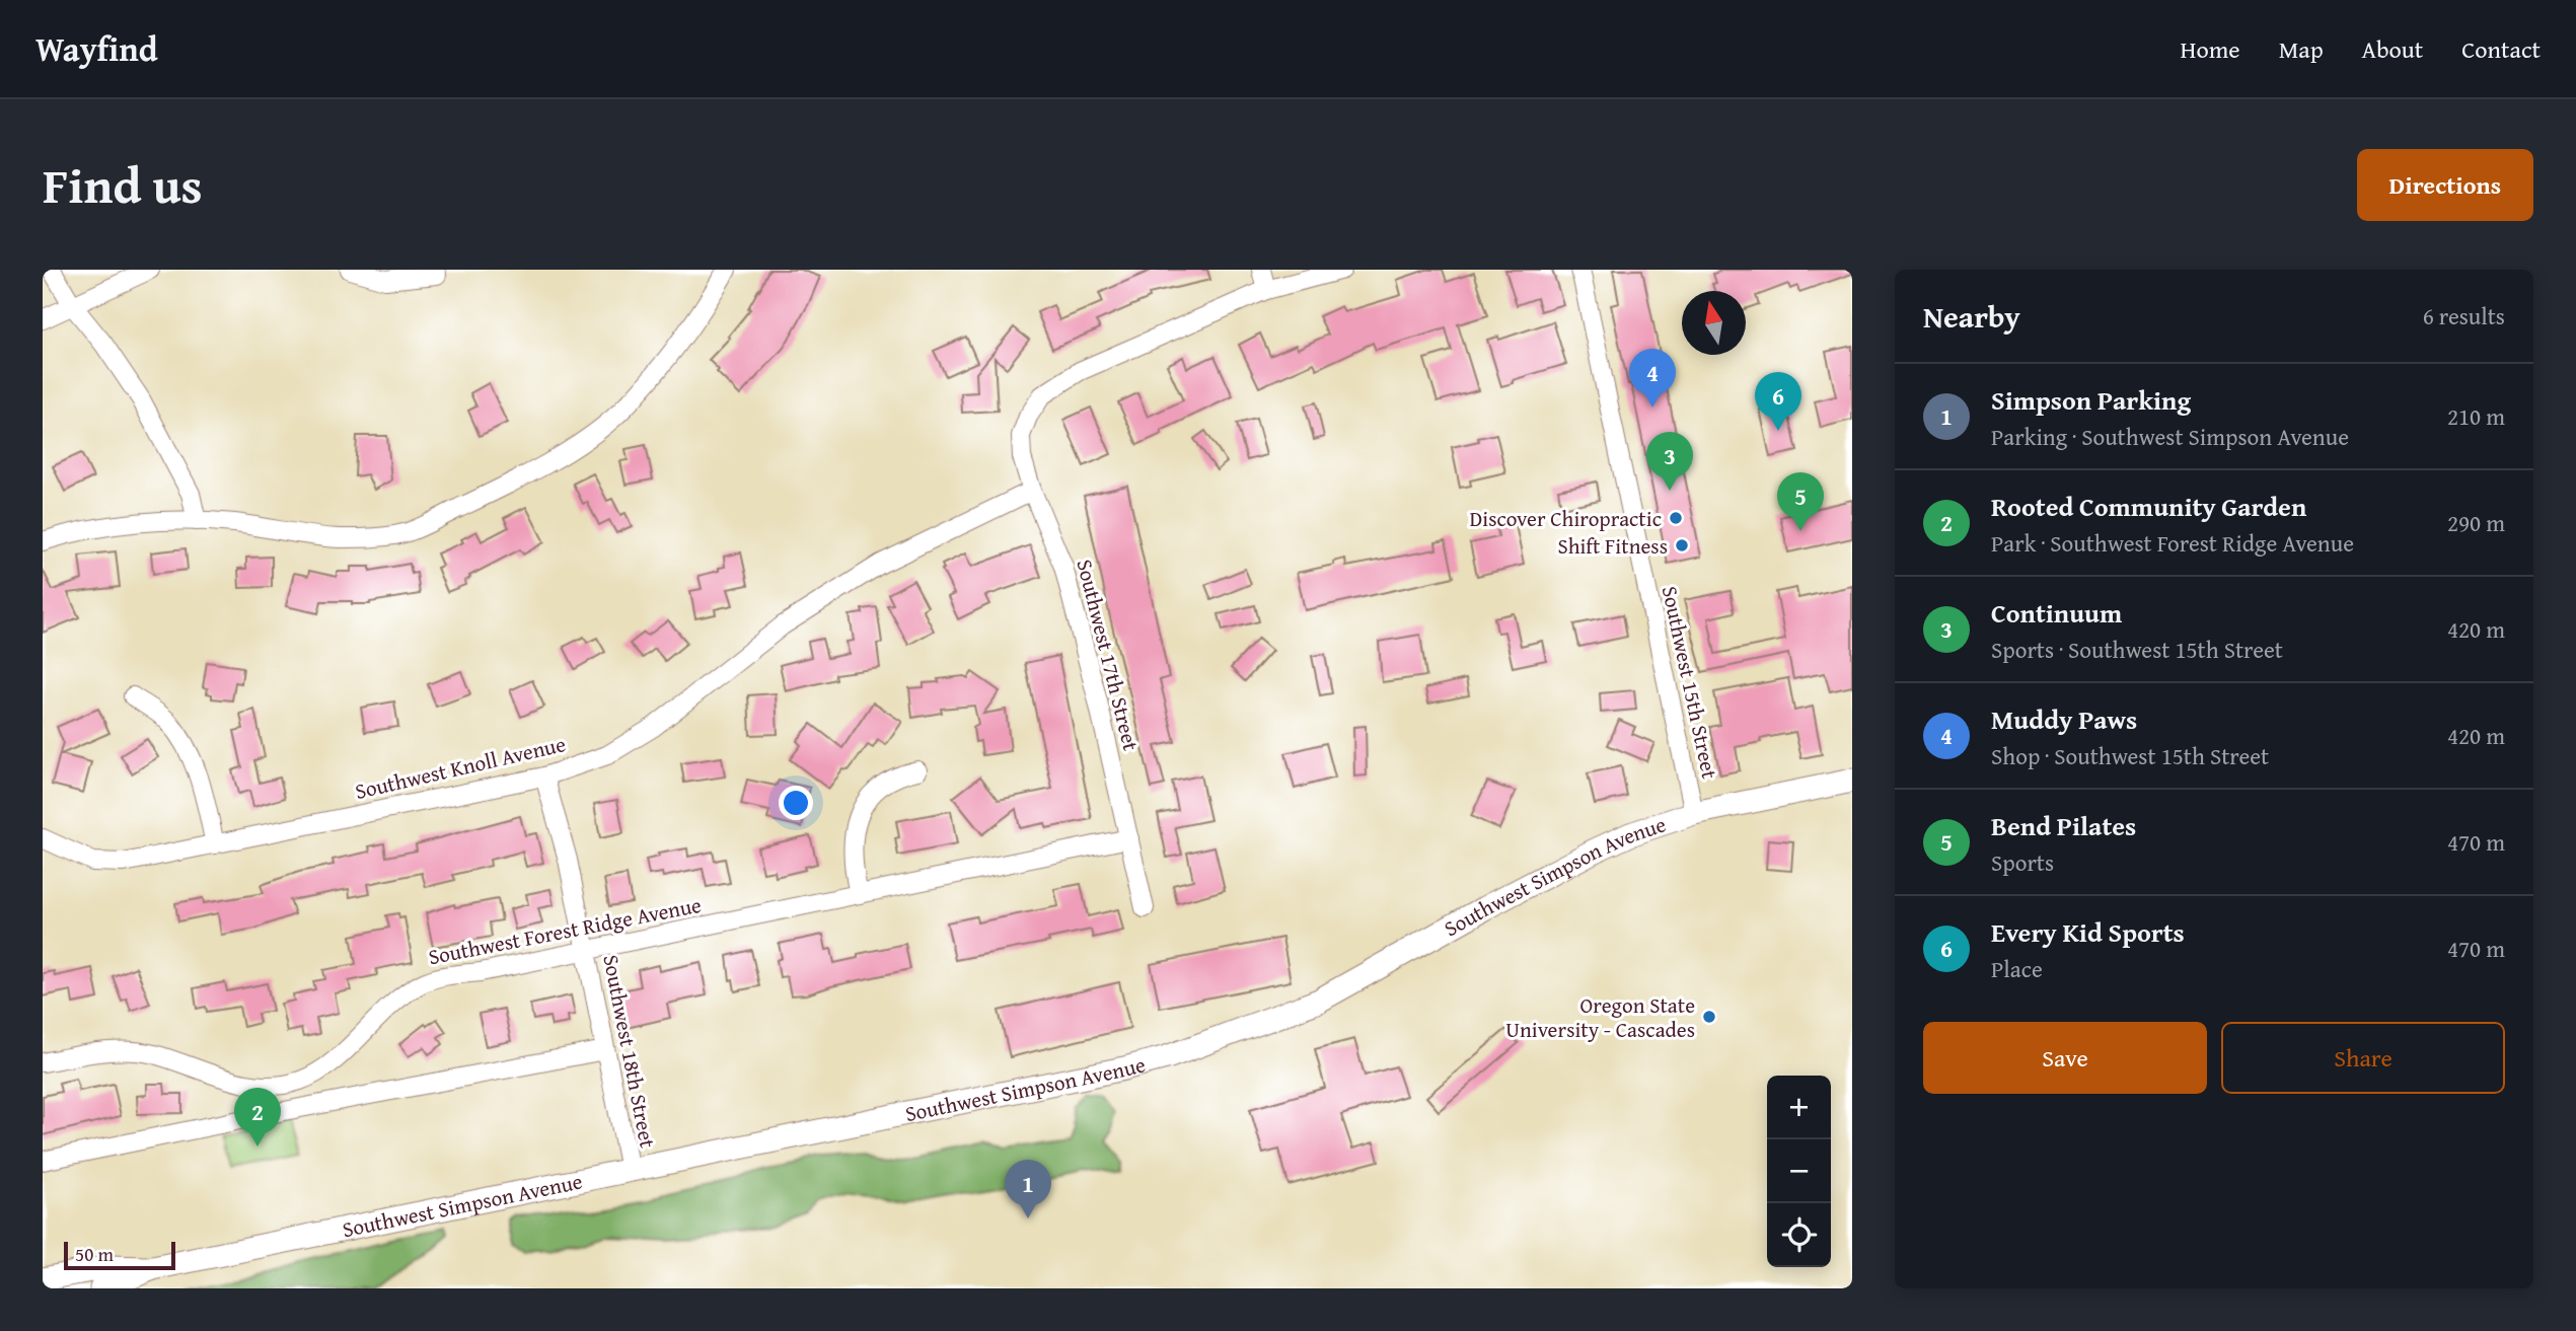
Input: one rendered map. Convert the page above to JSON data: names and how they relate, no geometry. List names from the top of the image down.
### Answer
{
  "streets": {
    "street": [
      "Southwest 17th Street",
      "Southwest 15th Street",
      "Southwest Knoll Avenue",
      "Southwest Simpson Avenue",
      "Southwest Forest Ridge Avenue",
      "Southwest 18th Street"
    ]
  },
  "crossings": [
    ["Southwest 17th Street", "Southwest Knoll Avenue"],
    ["Southwest 17th Street", "Southwest Forest Ridge Avenue"],
    ["Southwest 15th Street", "Southwest Simpson Avenue"],
    ["Southwest Knoll Avenue", "Southwest 18th Street"],
    ["Southwest Simpson Avenue", "Southwest 18th Street"],
    ["Southwest Forest Ridge Avenue", "Southwest 18th Street"]
  ],
  "places": ["Discover Chiropractic", "Shift Fitness", "Oregon State University - Cascades"],
  "scale_bar": "50 m",
  "north": "top",
  "page": {
    "header": "Wayfind",
    "nav": [
      "Home",
      "Map",
      "About",
      "Contact"
    ],
    "title": "Find us",
    "buttons": [
      "Directions",
      ["Save", "Share"]
    ],
    "heading": ["Nearby", "6 results"],
    "pins": [
      "4",
      "6",
      "3",
      "5",
      "2",
      "1"
    ],
    "list": [
      {
        "mark": "1",
        "name": "Simpson Parking",
        "note": "Parking · Southwest Simpson Avenue",
        "value": "210 m"
      },
      {
        "mark": "2",
        "name": "Rooted Community Garden",
        "note": "Park · Southwest Forest Ridge Avenue",
        "value": "290 m"
      },
      {
        "mark": "3",
        "name": "Continuum",
        "note": "Sports · Southwest 15th Street",
        "value": "420 m"
      },
      {
        "mark": "4",
        "name": "Muddy Paws",
        "note": "Shop · Southwest 15th Street",
        "value": "420 m"
      },
      {
        "mark": "5",
        "name": "Bend Pilates",
        "note": "Sports",
        "value": "470 m"
      },
      {
        "mark": "6",
        "name": "Every Kid Sports",
        "note": "Place",
        "value": "470 m"
      }
    ],
    "map_buttons": ["+", "−"],
    "scale": "50 m"
  }
}
